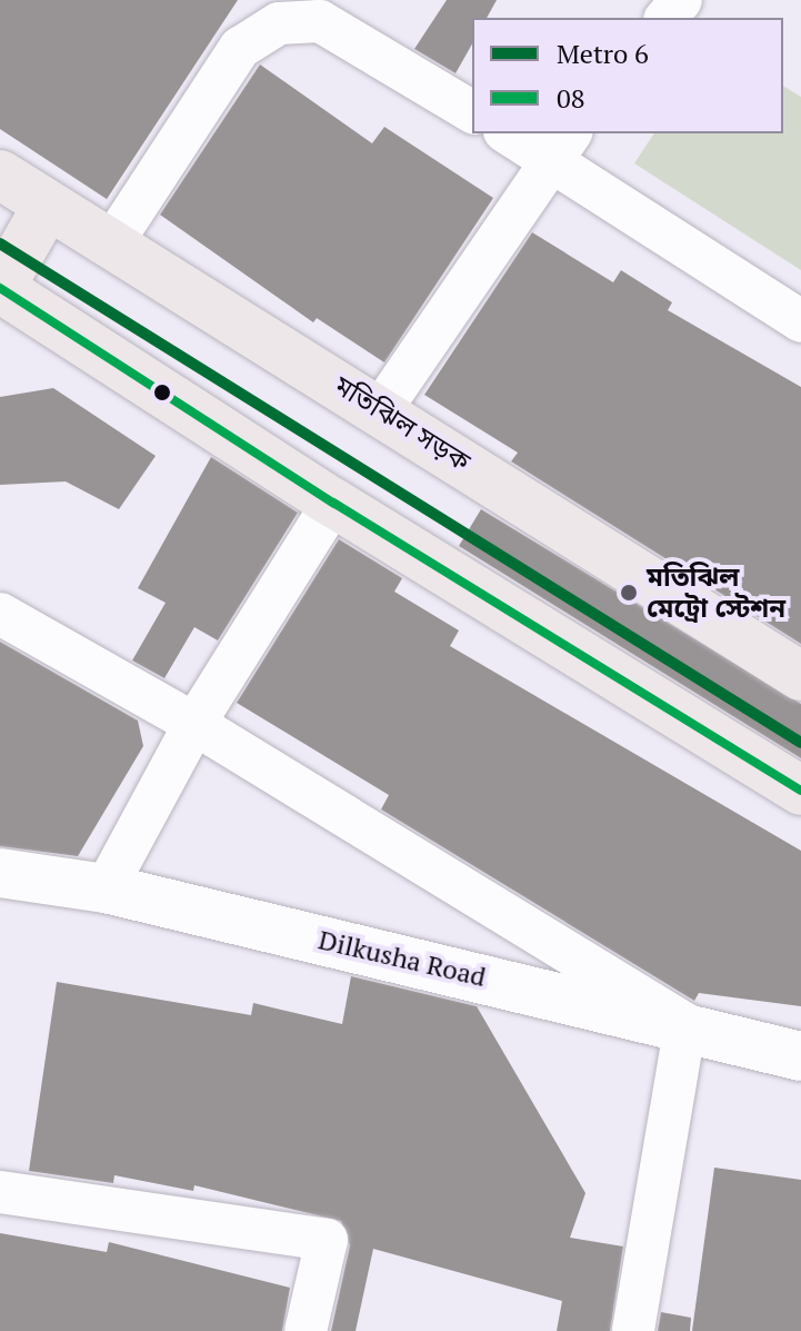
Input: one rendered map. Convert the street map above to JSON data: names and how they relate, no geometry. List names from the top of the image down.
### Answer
{
  "streets": {
    "main road": ["মতিঝিল সড়ক", "Dilkusha Road"]
  },
  "places": ["মতিঝিল মেট্রো স্টেশন"],
  "lines": ["metro line 6", "transit line 08"],
  "legend": ["Metro 6", "08"]
}
